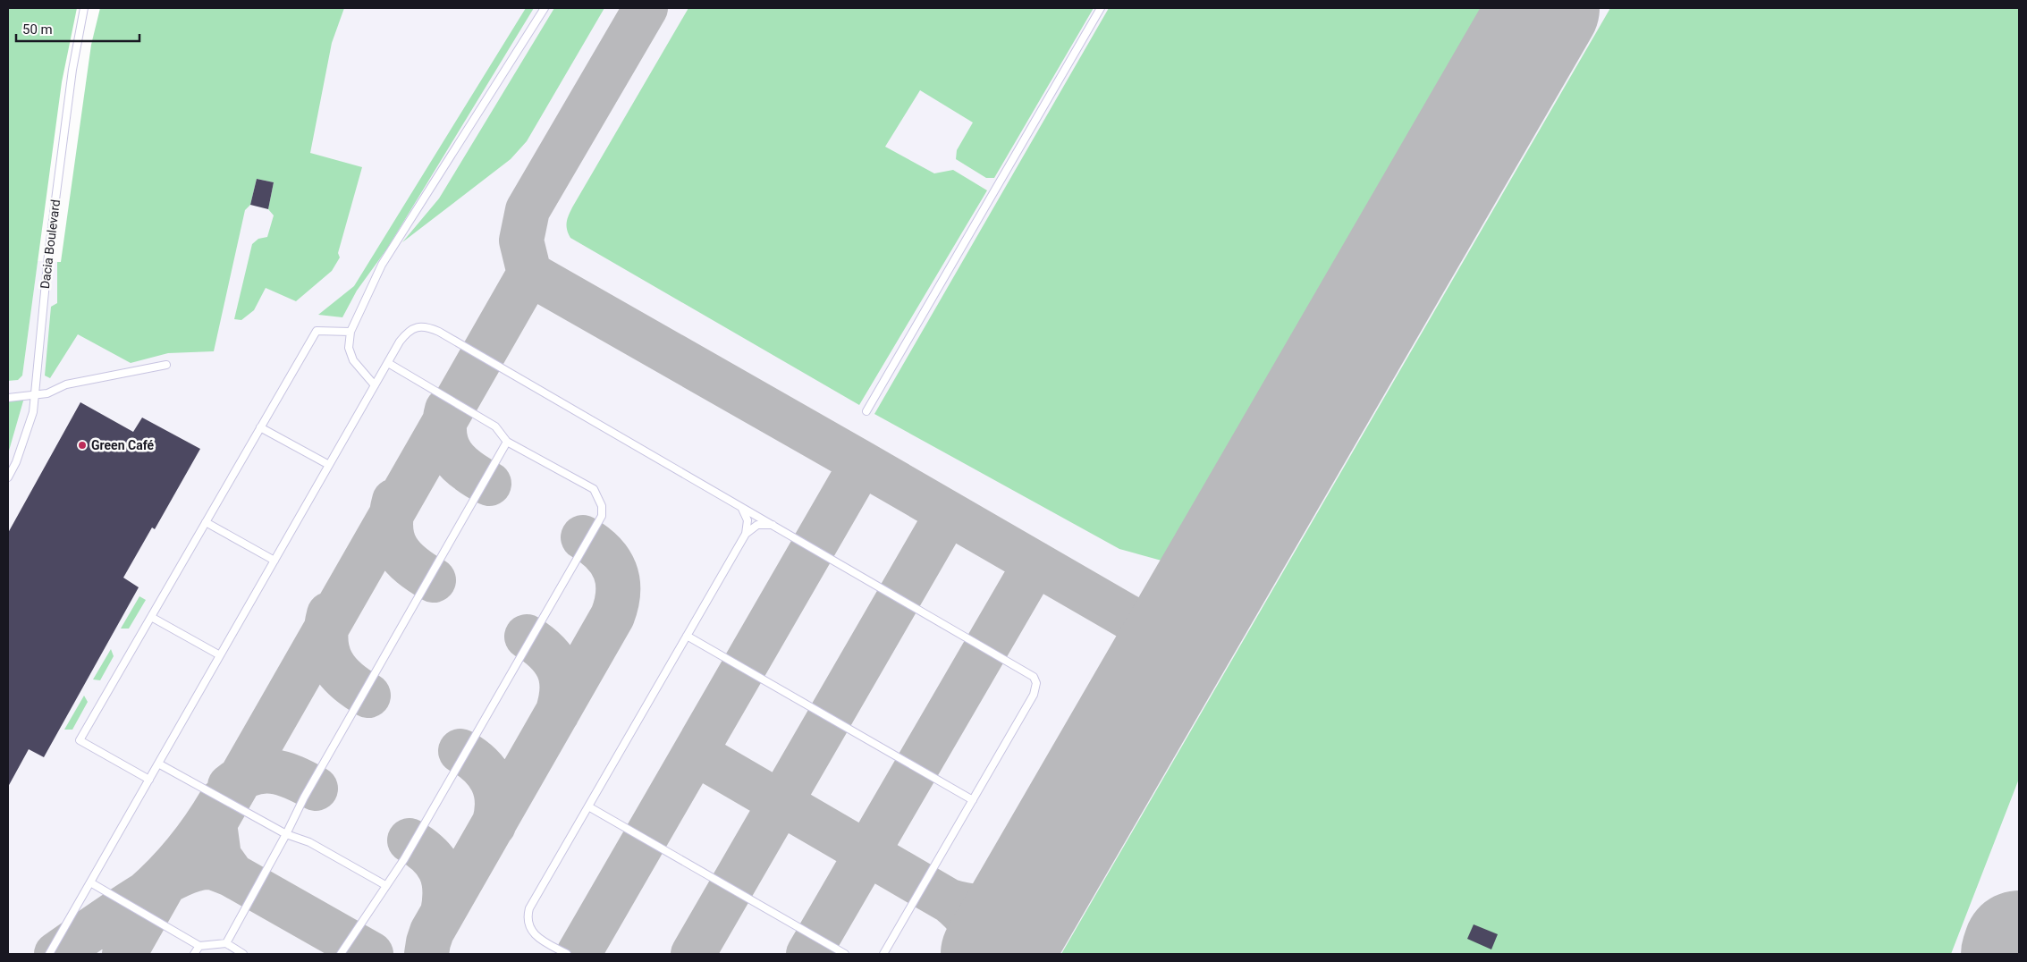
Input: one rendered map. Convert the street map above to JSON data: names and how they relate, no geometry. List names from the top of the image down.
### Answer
{
  "streets": {
    "lane": ["Dacia Boulevard"]
  },
  "places": ["Green Café"],
  "scale_bar": "50 m"
}
